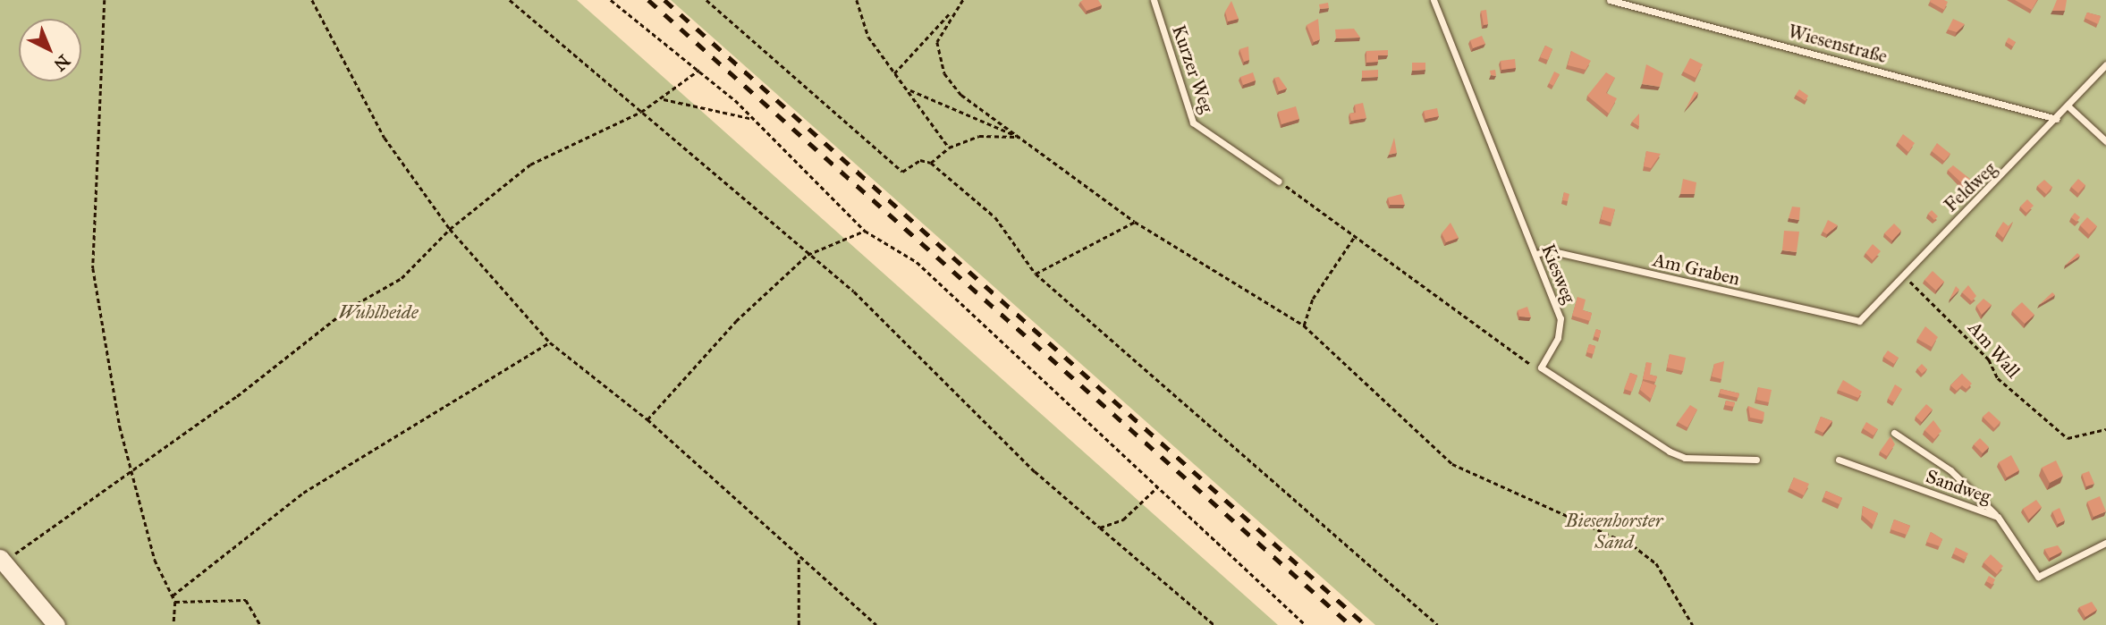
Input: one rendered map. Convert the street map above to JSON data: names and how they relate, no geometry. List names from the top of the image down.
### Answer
{
  "streets": {
    "lane": [
      "Wiesenstraße",
      "Kurzer Weg",
      "Feldweg",
      "Am Graben",
      "Kiesweg",
      "Sandweg"
    ],
    "path": ["Am Wall"]
  },
  "crossings": [
    ["Wiesenstraße", "Feldweg"],
    ["Feldweg", "Am Graben"],
    ["Feldweg", "Am Wall"],
    ["Am Graben", "Kiesweg"]
  ],
  "parks": ["Wuhlheide", "Biesenhorster Sand"],
  "north": "bottom right"
}
